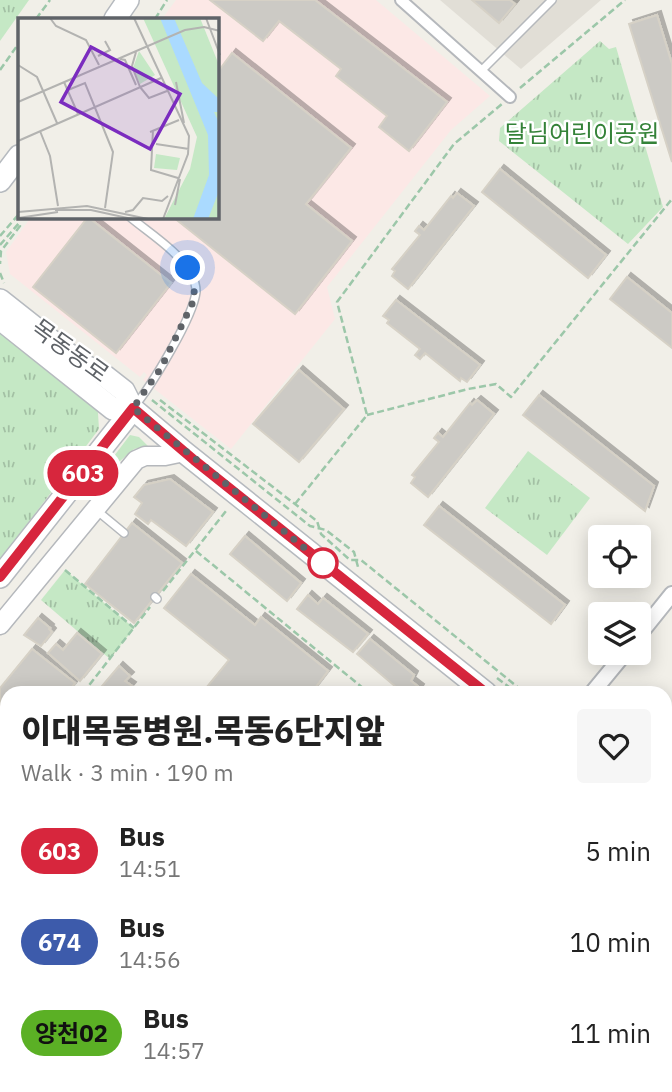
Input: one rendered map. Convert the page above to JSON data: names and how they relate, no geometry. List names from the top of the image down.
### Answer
{
  "streets": {
    "main road": ["목동동로"]
  },
  "parks": ["달님어린이공원"],
  "lines": ["bus line 603"],
  "page": {
    "on_map": "603",
    "heading": ["이대목동병원.목동6단지앞", "Walk · 3 min · 190 m"],
    "list": [
      {
        "mark": "603",
        "name": "Bus",
        "note": "14:51",
        "value": "5 min"
      },
      {
        "mark": "674",
        "name": "Bus",
        "note": "14:56",
        "value": "10 min"
      },
      {
        "mark": "양천02",
        "name": "Bus",
        "note": "14:57",
        "value": "11 min"
      }
    ]
  }
}
